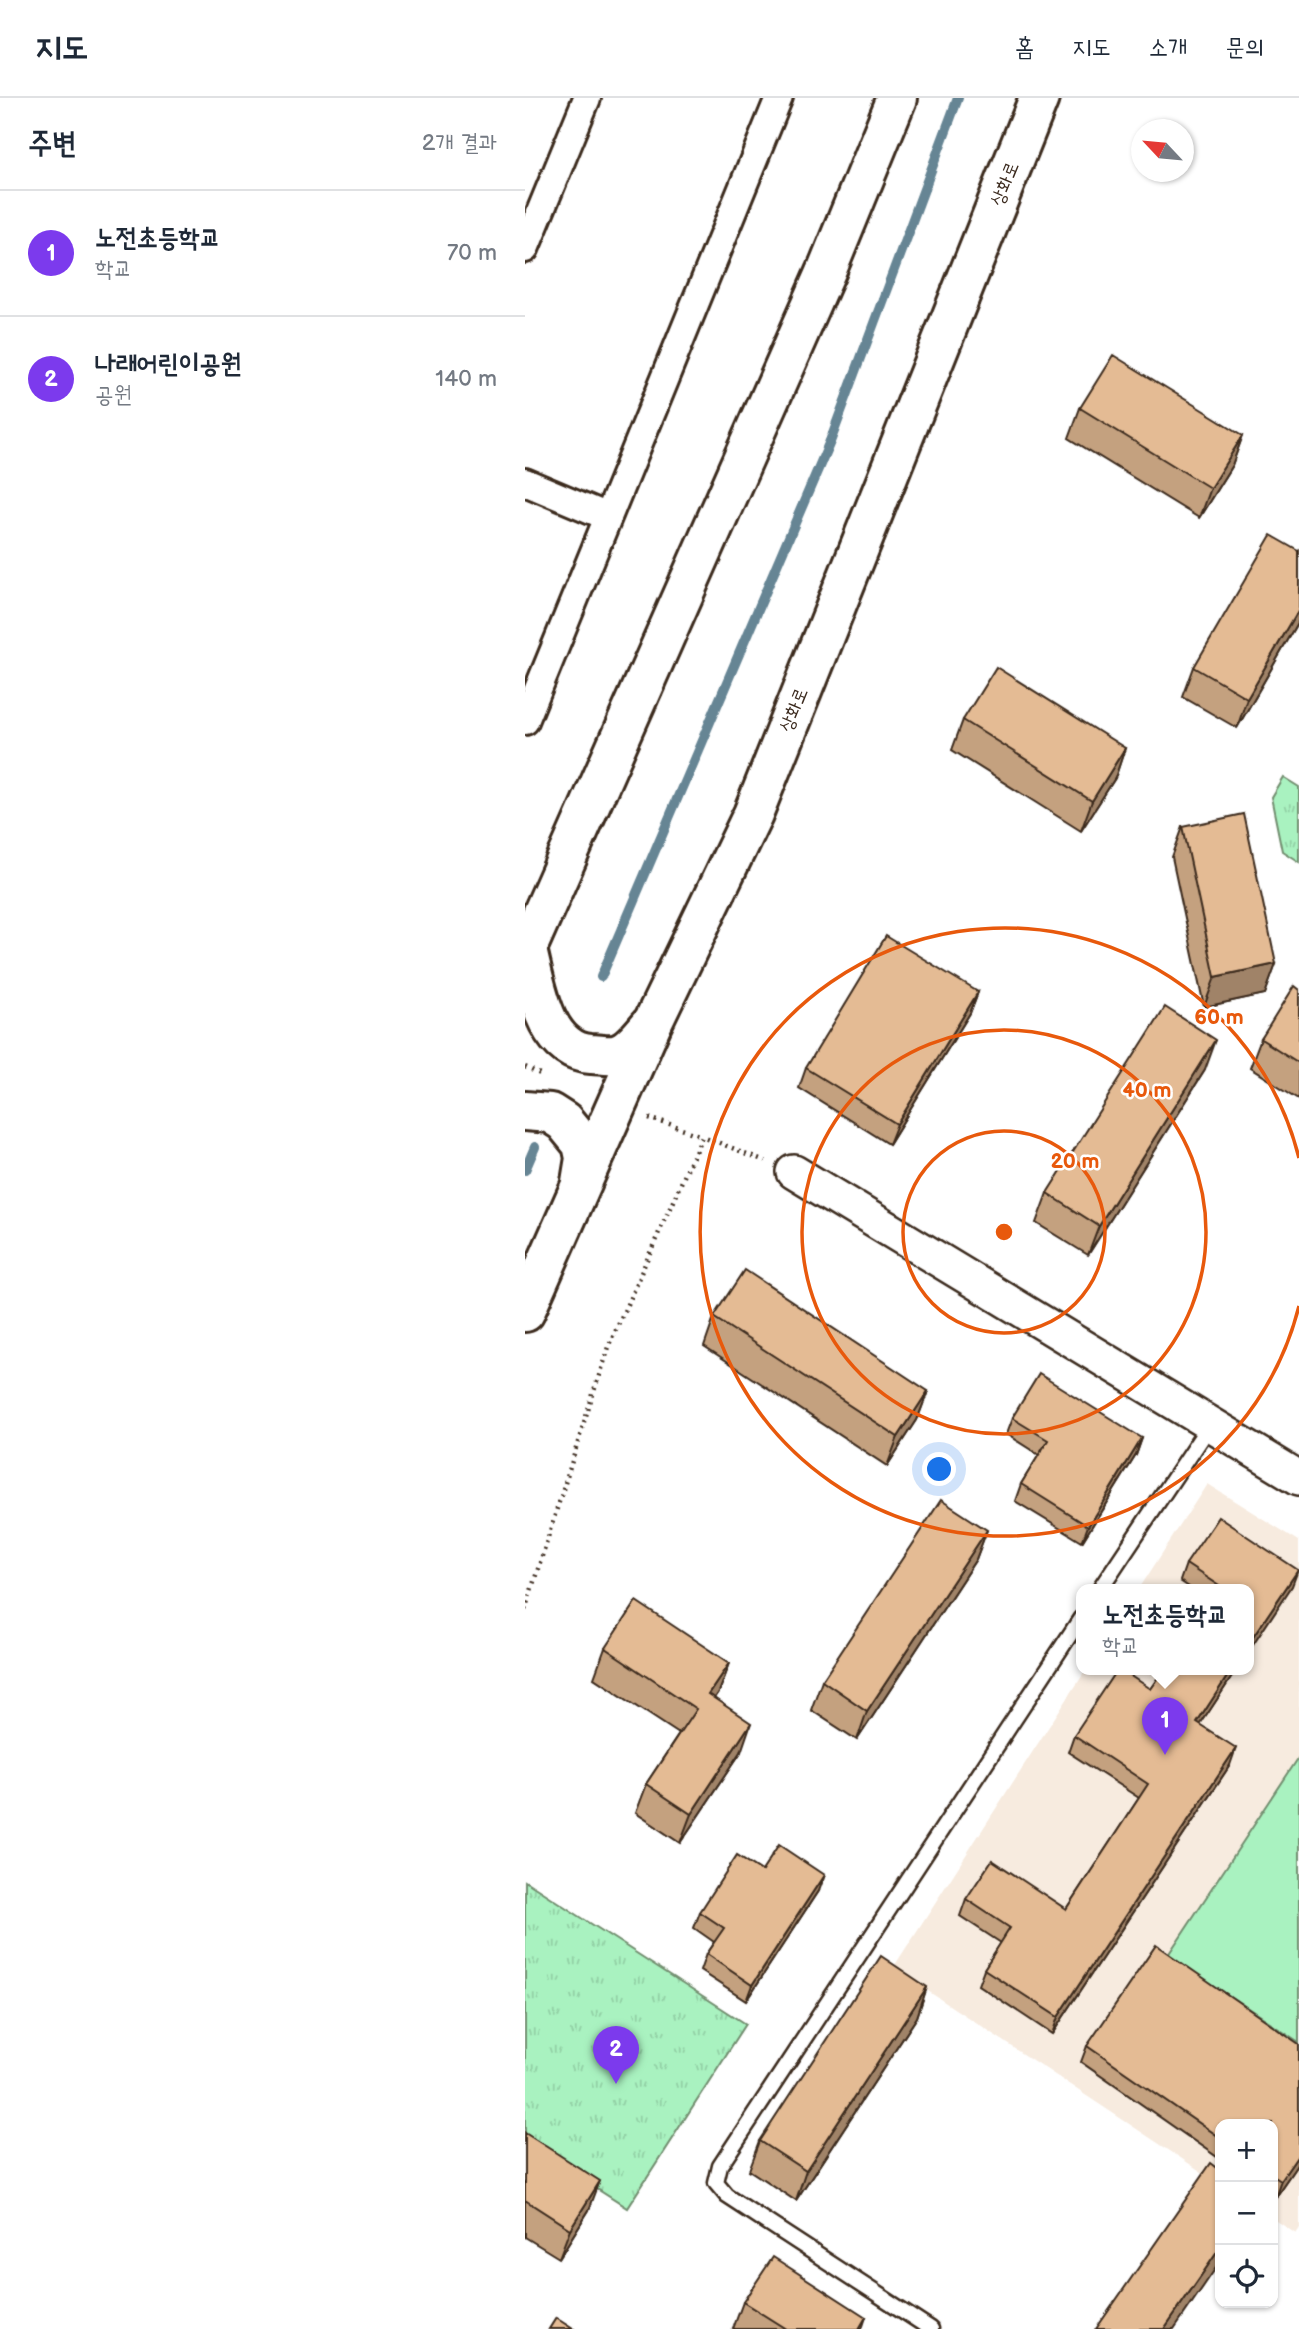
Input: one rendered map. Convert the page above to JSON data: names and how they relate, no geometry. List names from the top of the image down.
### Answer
{
  "streets": {
    "main road": ["상화로"]
  },
  "north": "top left",
  "page": {
    "header": "지도",
    "nav": [
      "홈",
      "지도",
      "소개",
      "문의"
    ],
    "heading": ["주변", "2개 결과"],
    "list": [
      {
        "mark": "1",
        "name": "노전초등학교",
        "note": "학교",
        "value": "70 m"
      },
      {
        "mark": "2",
        "name": "나래어린이공원",
        "note": "공원",
        "value": "140 m"
      }
    ],
    "popup": ["노전초등학교", "학교"],
    "pins": ["1", "2"],
    "map_buttons": ["+", "−"]
  },
  "rings": ["60 m", "40 m", "20 m"]
}
